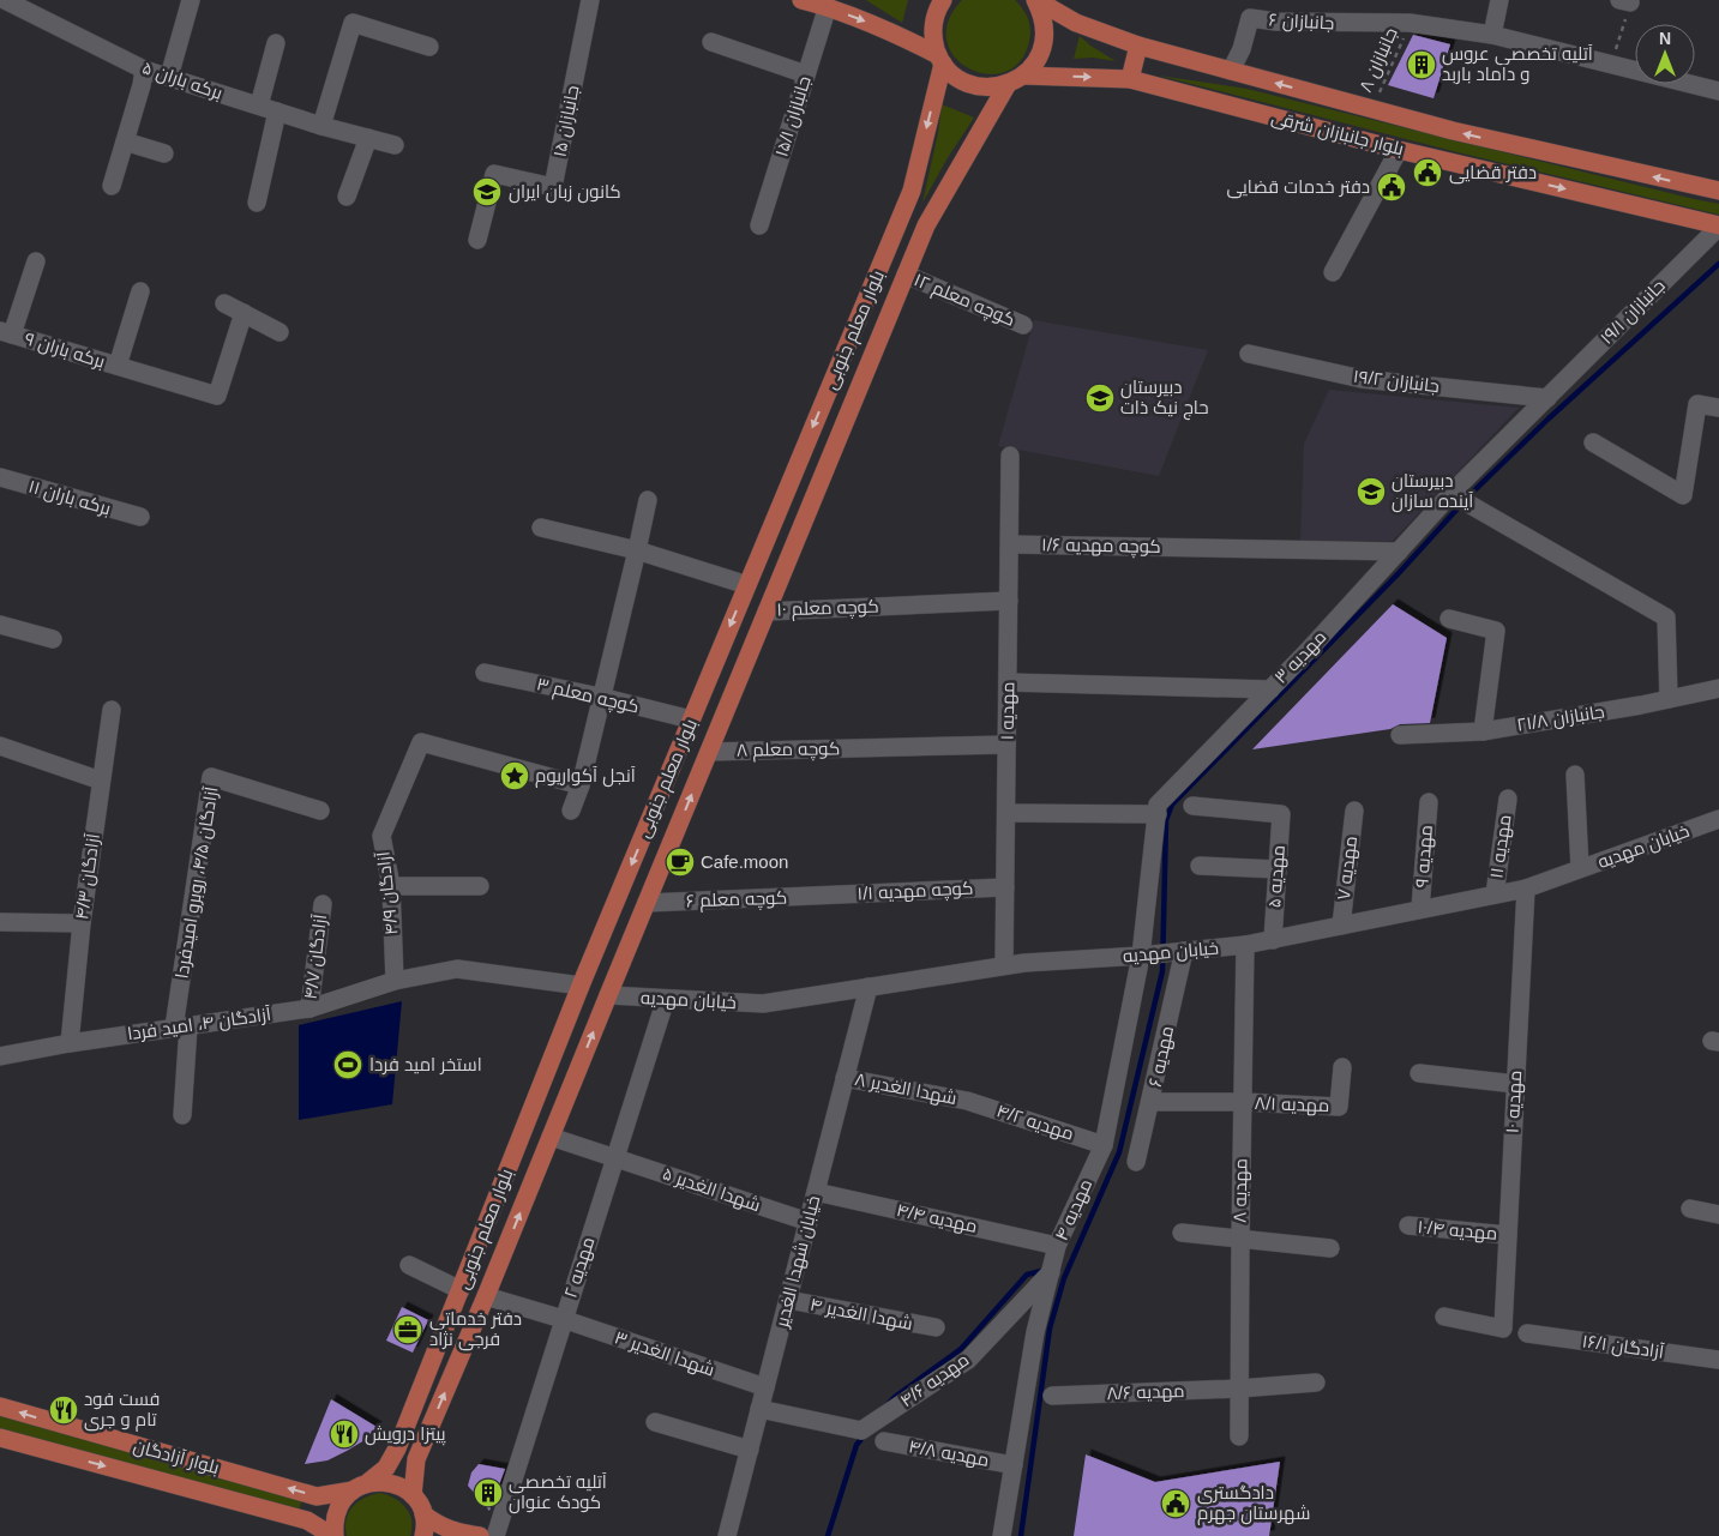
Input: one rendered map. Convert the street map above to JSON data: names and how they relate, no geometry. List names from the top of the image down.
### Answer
{
  "streets": {
    "main road": ["بلوار جانبازان شرقی", "بلوار معلم جنوبی", "بلوار آزادگان"],
    "street": [
      "جانبازان ۶",
      "برکه باران ۵",
      "جانبازان ۱۵/۱",
      "جانبازان ۱۵",
      "کوچه معلم ۱۲",
      "جانبازان ۱۹/۱",
      "برکه باران ۹",
      "جانبازان ۱۹/۲",
      "برکه باران ۱۱",
      "کوچه مهدیه ۱/۶",
      "کوچه معلم ۱۰",
      "مهدیه ۳",
      "کوچه معلم ۳",
      "مهدیه ۱",
      "جانبازان ۲۱/۸",
      "کوچه معلم ۸",
      "مهدیه ۱۱",
      "خیابان مهدیه",
      "مهدیه ۹",
      "مهدیه ۷",
      "آزادگان ۴/۳",
      "مهدیه ۵",
      "آزادگان ۴/۵، روبرو امیدفردا",
      "کوچه مهدیه ۱/۱",
      "آزادگان ۴/۹",
      "کوچه معلم ۶",
      "آزادگان ۴/۷",
      "آزادگان ۴، امید فردا",
      "مهدیه ۶",
      "شهدا الغدیر ۸",
      "مهدیه ۱۰",
      "مهدیه ۸/۱",
      "مهدیه ۴/۲",
      "شهدا الغدیر ۵",
      "مهدیه ۸",
      "مهدیه ۴",
      "مهدیه ۴/۴",
      "مهدیه ۱۰/۴",
      "خیابان شهدا الغدیر",
      "مهدیه ۲",
      "شهدا الغدیر ۴",
      "آزادگان ۱۶/۱",
      "شهدا الغدیر ۳",
      "مهدیه ۴/۶",
      "مهدیه ۸/۶",
      "مهدیه ۴/۸"
    ],
    "path": ["جانبازان ۸"]
  },
  "crossings": [
    ["جانبازان ۶", "جانبازان ۸"],
    ["جانبازان ۶", "بلوار جانبازان شرقی"],
    ["جانبازان ۸", "بلوار جانبازان شرقی"],
    ["جانبازان ۱۵/۱", "بلوار جانبازان شرقی"],
    ["بلوار جانبازان شرقی", "جانبازان ۱۹/۱"],
    ["بلوار جانبازان شرقی", "بلوار معلم جنوبی"],
    ["کوچه معلم ۱۲", "بلوار معلم جنوبی"],
    ["جانبازان ۱۹/۱", "جانبازان ۱۹/۲"],
    ["جانبازان ۱۹/۱", "مهدیه ۳"],
    ["بلوار معلم جنوبی", "کوچه معلم ۱۰"],
    ["بلوار معلم جنوبی", "کوچه معلم ۳"],
    ["بلوار معلم جنوبی", "کوچه معلم ۸"],
    ["بلوار معلم جنوبی", "خیابان مهدیه"],
    ["بلوار معلم جنوبی", "کوچه معلم ۶"],
    ["بلوار معلم جنوبی", "آزادگان ۴، امید فردا"],
    ["بلوار معلم جنوبی", "شهدا الغدیر ۵"],
    ["بلوار معلم جنوبی", "شهدا الغدیر ۳"],
    ["بلوار معلم جنوبی", "بلوار آزادگان"],
    ["جانبازان ۱۹/۲", "مهدیه ۳"],
    ["کوچه مهدیه ۱/۶", "مهدیه ۳"],
    ["کوچه مهدیه ۱/۶", "مهدیه ۱"],
    ["کوچه معلم ۱۰", "مهدیه ۱"],
    ["مهدیه ۳", "خیابان مهدیه"],
    ["مهدیه ۳", "مهدیه ۴"],
    ["مهدیه ۱", "کوچه معلم ۸"],
    ["مهدیه ۱", "خیابان مهدیه"],
    ["مهدیه ۱", "کوچه مهدیه ۱/۱"],
    ["مهدیه ۱۱", "خیابان مهدیه"],
    ["خیابان مهدیه", "مهدیه ۹"],
    ["خیابان مهدیه", "مهدیه ۷"],
    ["خیابان مهدیه", "مهدیه ۵"],
    ["خیابان مهدیه", "مهدیه ۶"],
    ["خیابان مهدیه", "مهدیه ۱۰"],
    ["خیابان مهدیه", "مهدیه ۸"],
    ["خیابان مهدیه", "مهدیه ۴"],
    ["خیابان مهدیه", "خیابان شهدا الغدیر"],
    ["خیابان مهدیه", "مهدیه ۲"],
    ["آزادگان ۴/۳", "آزادگان ۴، امید فردا"],
    ["آزادگان ۴/۵، روبرو امیدفردا", "آزادگان ۴، امید فردا"],
    ["کوچه مهدیه ۱/۱", "کوچه معلم ۶"],
    ["آزادگان ۴/۹", "آزادگان ۴، امید فردا"],
    ["آزادگان ۴/۷", "آزادگان ۴، امید فردا"],
    ["شهدا الغدیر ۸", "مهدیه ۴/۲"],
    ["شهدا الغدیر ۸", "خیابان شهدا الغدیر"],
    ["مهدیه ۱۰", "مهدیه ۱۰/۴"],
    ["مهدیه ۸/۱", "مهدیه ۸"],
    ["مهدیه ۴/۲", "مهدیه ۴"],
    ["شهدا الغدیر ۵", "خیابان شهدا الغدیر"],
    ["شهدا الغدیر ۵", "مهدیه ۲"],
    ["مهدیه ۸", "مهدیه ۸/۶"],
    ["مهدیه ۴", "مهدیه ۴/۴"],
    ["مهدیه ۴", "مهدیه ۴/۶"],
    ["مهدیه ۴", "مهدیه ۴/۸"],
    ["مهدیه ۴/۴", "خیابان شهدا الغدیر"],
    ["خیابان شهدا الغدیر", "شهدا الغدیر ۴"],
    ["خیابان شهدا الغدیر", "شهدا الغدیر ۳"],
    ["خیابان شهدا الغدیر", "مهدیه ۴/۶"],
    ["مهدیه ۲", "شهدا الغدیر ۳"]
  ],
  "places": {
    "building": ["آتلیه تخصصی عروس و داماد باربد", "آتلیه تخصصی کودک عنوان"],
    "public building": ["دفتر قضایی", "دفتر خدمات قضایی", "دادگستری شهرستان جهرم"],
    "school or university": ["کانون زبان ایران", "دبیرستان حاج نیک ذات", "دبیرستان آینده سازان"],
    "place": ["آنجل آکواریوم"],
    "cafe": ["Cafe.moon"],
    "sports": ["استخر امید فردا"],
    "office": ["دفتر خدماتی فرجی نژاد"],
    "restaurant": ["فست فود تام و جرى", "پیتزا درویش"]
  },
  "north": "top"
}
